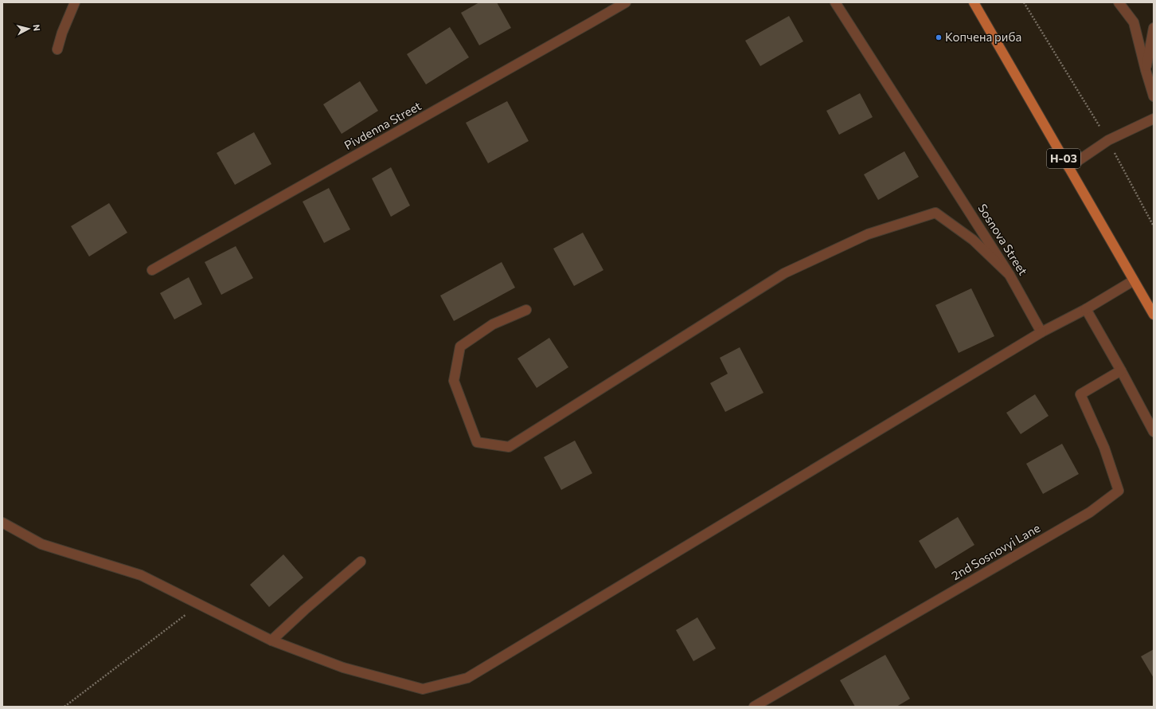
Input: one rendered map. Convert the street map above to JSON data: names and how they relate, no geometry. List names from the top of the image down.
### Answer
{
  "streets": {
    "main road": ["Н-03"],
    "street": ["Pivdenna Street", "Sosnova Street", "2nd Sosnovyi Lane"]
  },
  "places": ["Копчена риба"],
  "north": "right"
}
